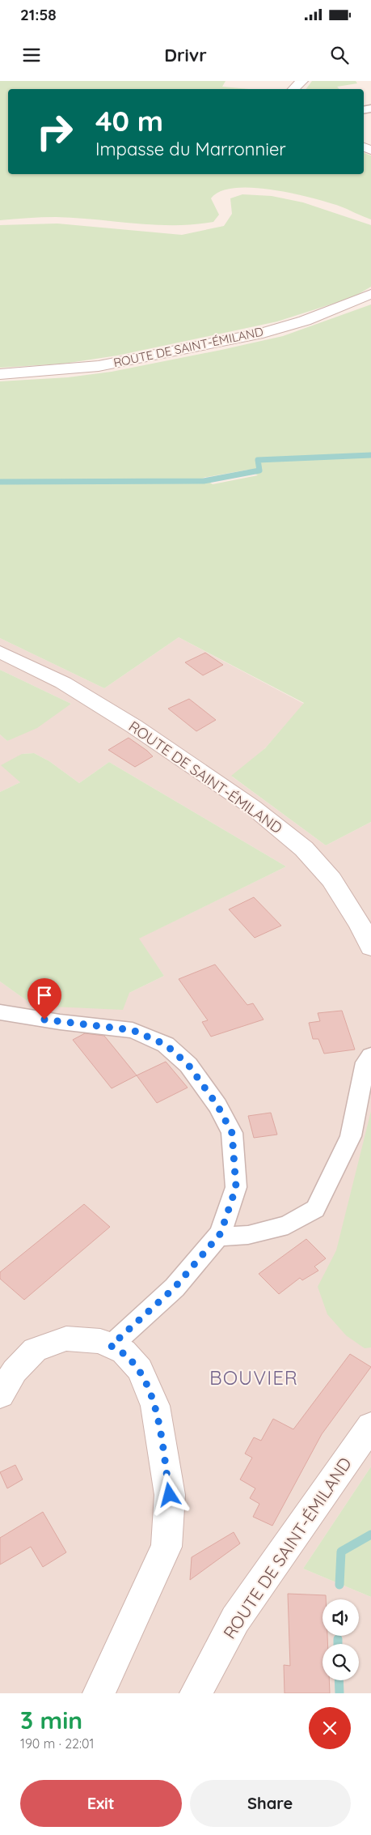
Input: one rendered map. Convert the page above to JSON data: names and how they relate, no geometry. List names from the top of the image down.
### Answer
{
  "streets": {
    "main road": ["ROUTE DE SAINT-ÉMILAND"]
  },
  "districts": ["BOUVIER"],
  "page": {
    "status": "21:58",
    "header": "Drivr",
    "turn": ["40 m", "Impasse du Marronnier"],
    "heading": ["3 min", "190 m · 22:01"],
    "buttons": ["Exit", "Share"]
  }
}
